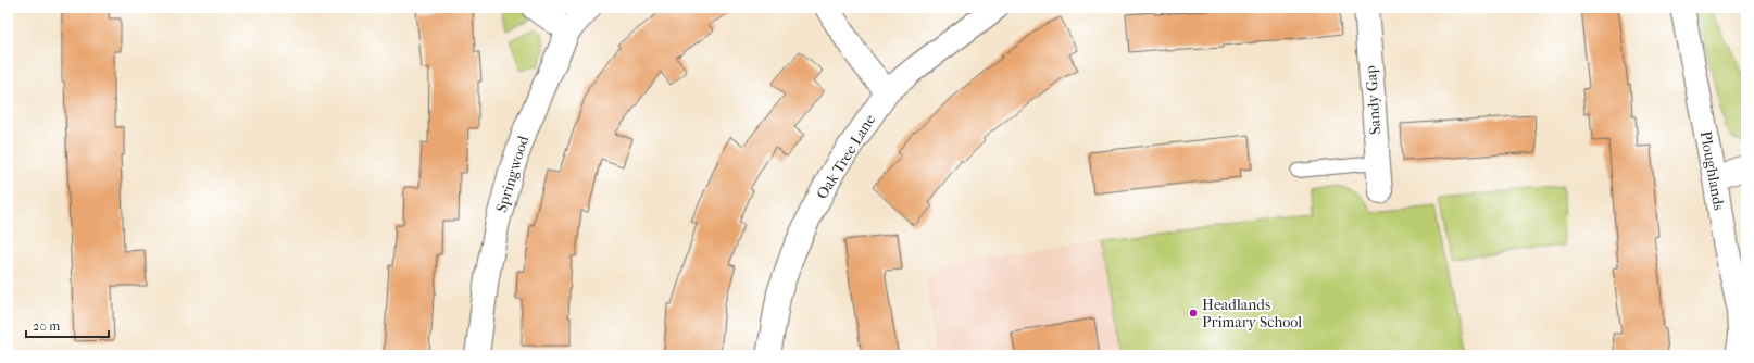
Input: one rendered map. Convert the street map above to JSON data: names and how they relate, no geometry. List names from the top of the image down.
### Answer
{
  "streets": {
    "street": [
      "Sandy Gap",
      "Oak Tree Lane",
      "Ploughlands",
      "Springwood"
    ]
  },
  "places": ["Headlands Primary School"],
  "scale_bar": "20 m"
}
